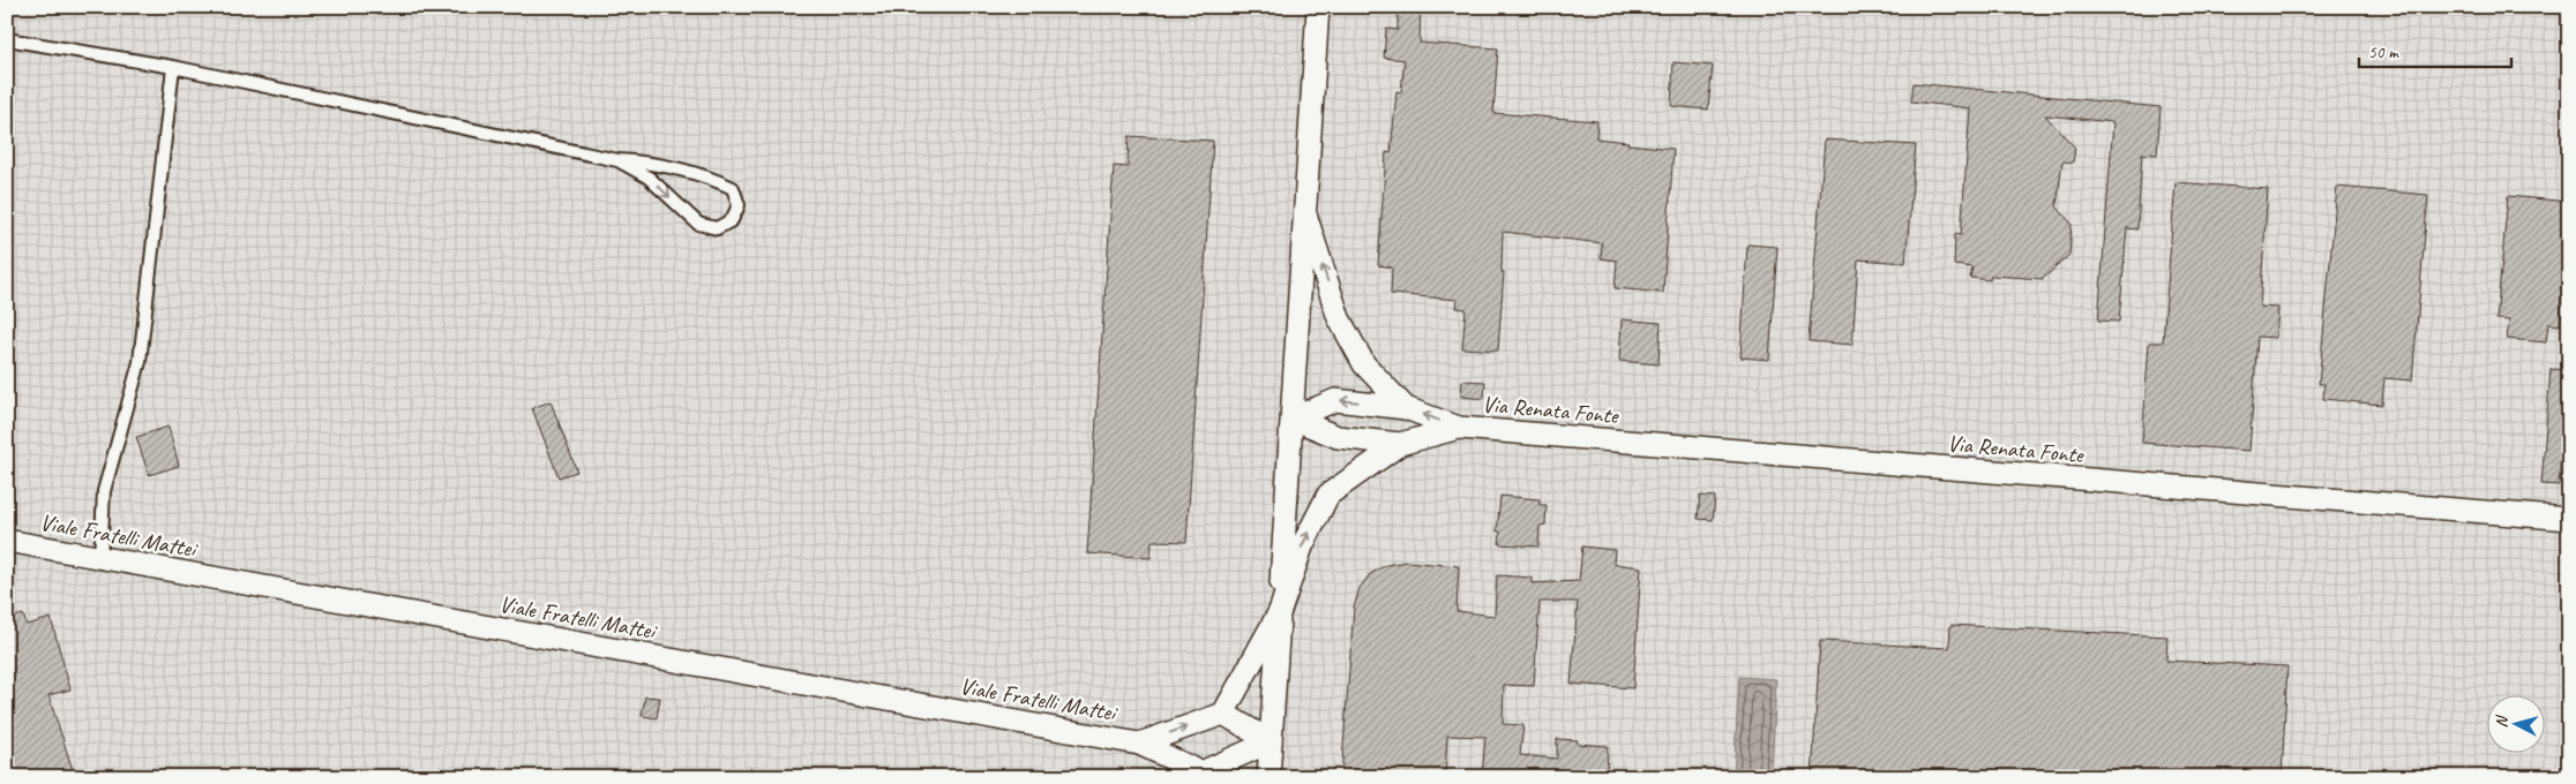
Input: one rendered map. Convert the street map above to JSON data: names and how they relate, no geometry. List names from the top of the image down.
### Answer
{
  "streets": {
    "street": ["Via Renata Fonte", "Viale Fratelli Mattei"]
  },
  "scale_bar": "50 m",
  "north": "left"
}
